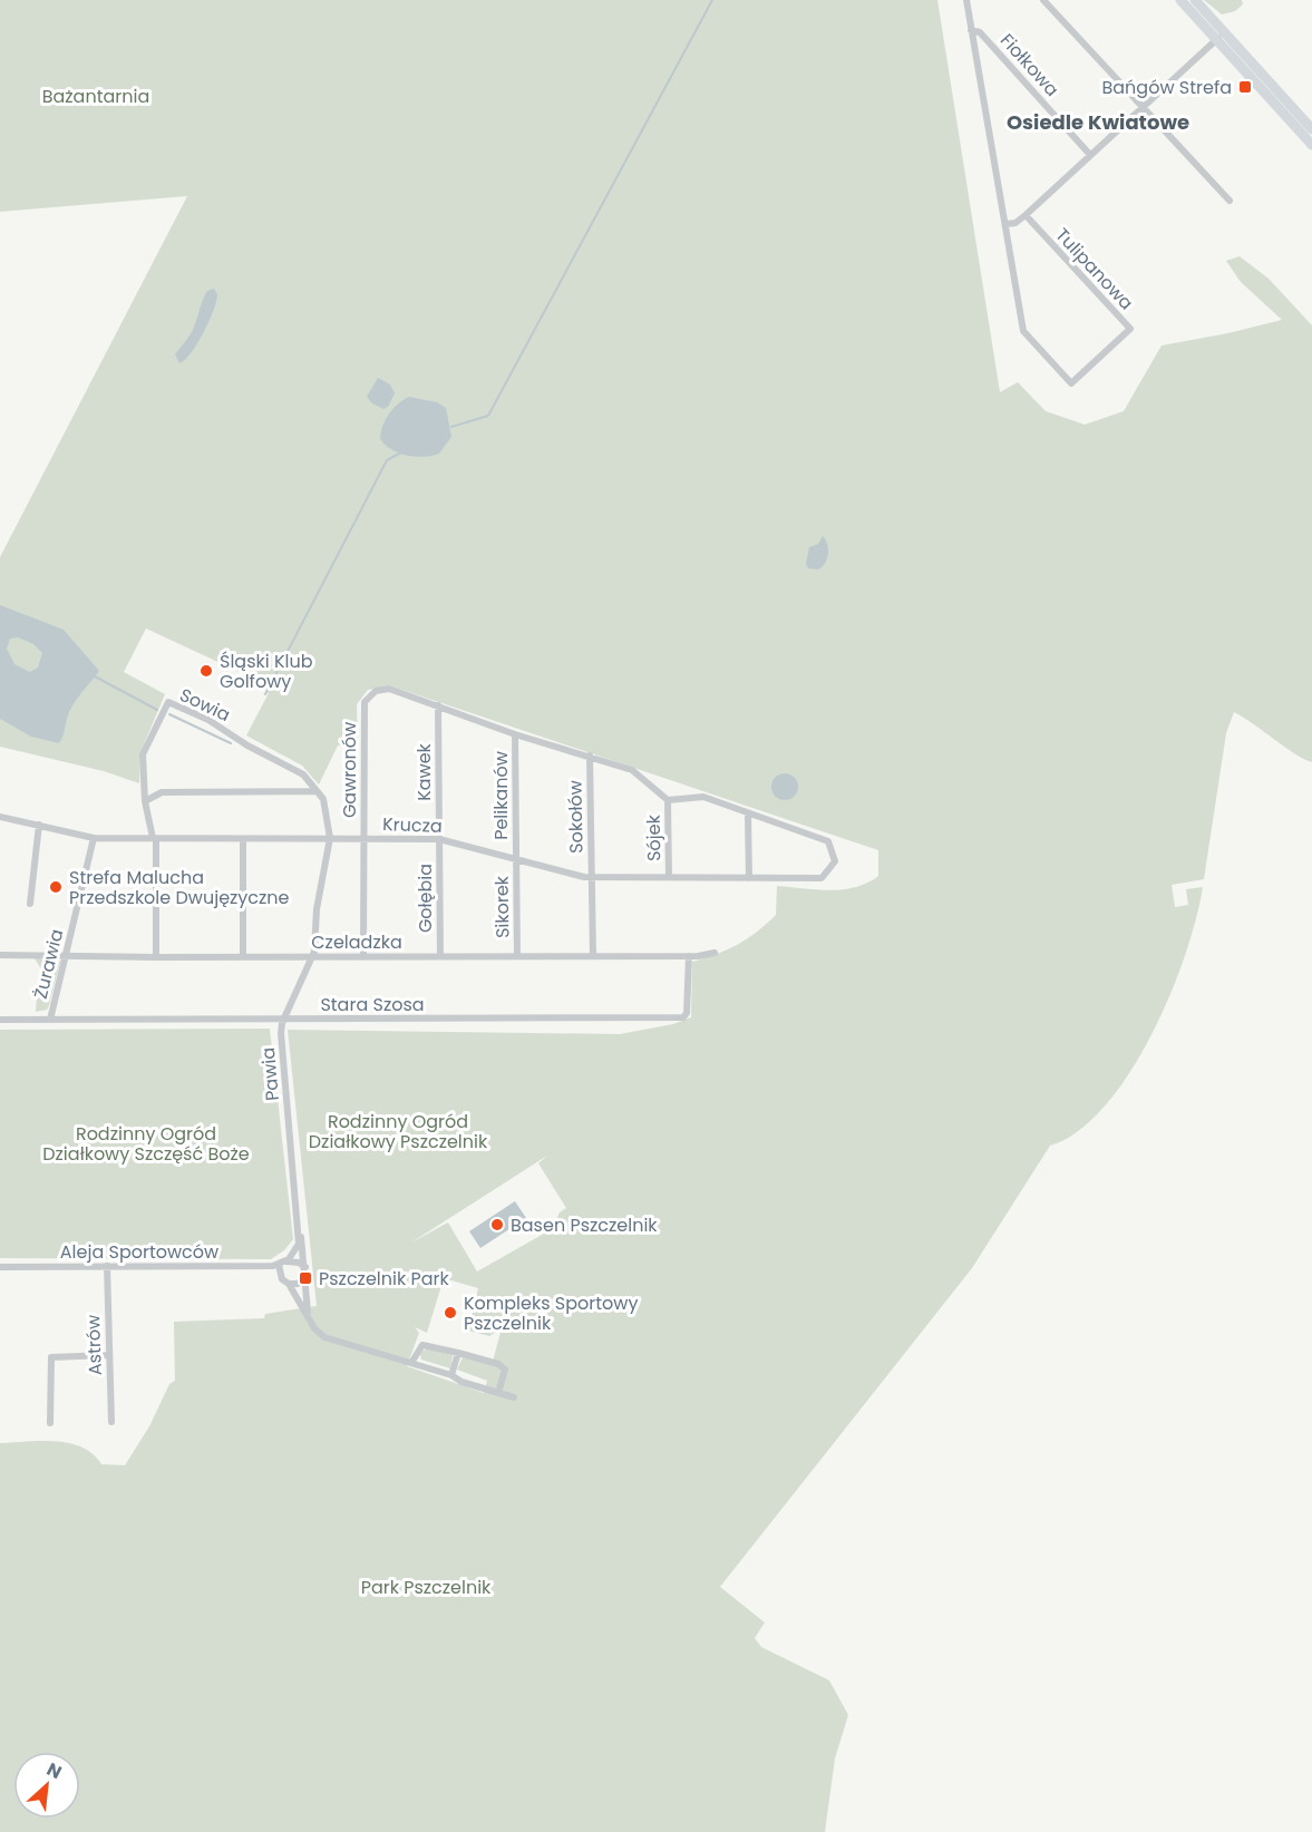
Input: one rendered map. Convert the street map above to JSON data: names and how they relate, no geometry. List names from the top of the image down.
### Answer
{
  "streets": {
    "street": [
      "Fiołkowa",
      "Tulipanowa",
      "Sowia",
      "Gawronów",
      "Kawek",
      "Pelikanów",
      "Sokołów",
      "Krucza",
      "Sójek",
      "Gołębia",
      "Sikorek",
      "Czeladzka",
      "Żurawia",
      "Stara Szosa",
      "Pawia",
      "Aleja Sportowców",
      "Astrów"
    ]
  },
  "crossings": [
    ["Sowia", "Krucza"],
    ["Sowia", "Czeladzka"],
    ["Sowia", "Pawia"],
    ["Gawronów", "Kawek"],
    ["Gawronów", "Krucza"],
    ["Gawronów", "Czeladzka"],
    ["Kawek", "Krucza"],
    ["Kawek", "Gołębia"],
    ["Pelikanów", "Krucza"],
    ["Pelikanów", "Sikorek"],
    ["Sokołów", "Krucza"],
    ["Sokołów", "Czeladzka"],
    ["Krucza", "Sójek"],
    ["Krucza", "Gołębia"],
    ["Krucza", "Sikorek"],
    ["Krucza", "Żurawia"],
    ["Krucza", "Pawia"],
    ["Gołębia", "Czeladzka"],
    ["Sikorek", "Czeladzka"],
    ["Czeladzka", "Żurawia"],
    ["Czeladzka", "Stara Szosa"],
    ["Czeladzka", "Pawia"],
    ["Żurawia", "Stara Szosa"],
    ["Stara Szosa", "Pawia"],
    ["Aleja Sportowców", "Astrów"]
  ],
  "districts": ["Osiedle Kwiatowe"],
  "parks": [
    "Bażantarnia",
    "Rodzinny Ogród Działkowy Pszczelnik",
    "Rodzinny Ogród Działkowy Szczęść Boże",
    "Park Pszczelnik"
  ],
  "places": {
    "transit": ["Bańgów Strefa", "Pszczelnik Park"],
    "other": [
      "Śląski Klub Golfowy",
      "Strefa Malucha Przedszkole Dwujęzyczne",
      "Basen Pszczelnik",
      "Kompleks Sportowy Pszczelnik"
    ]
  },
  "north": "top right"
}
